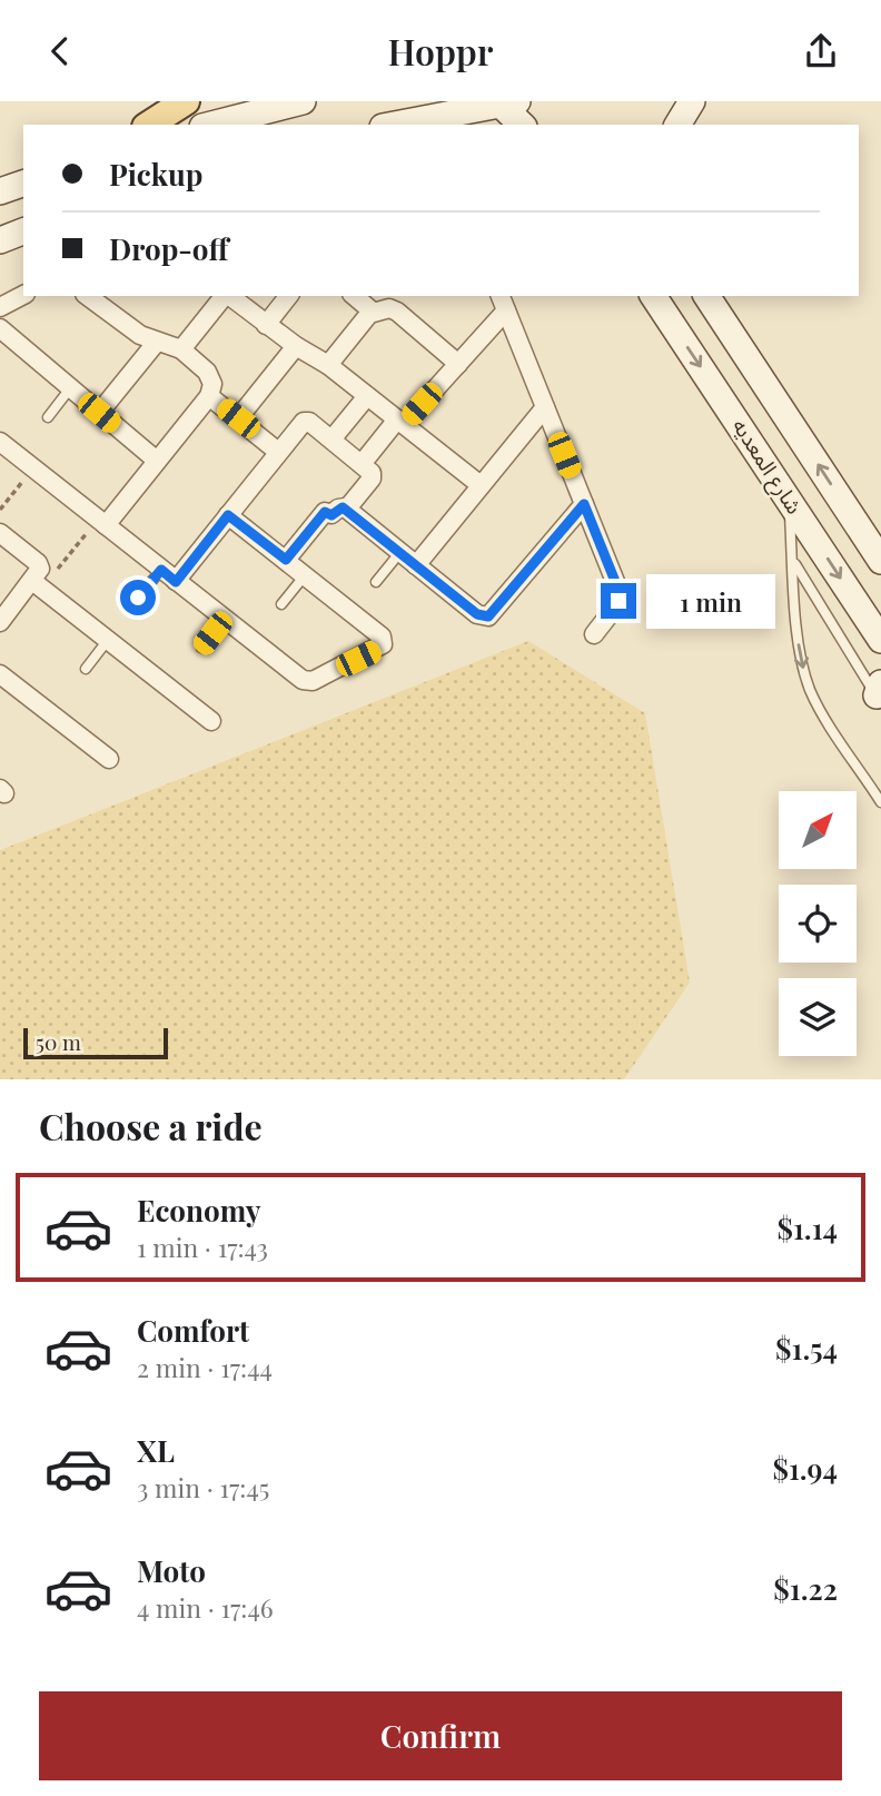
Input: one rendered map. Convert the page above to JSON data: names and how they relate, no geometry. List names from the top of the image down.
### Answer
{
  "streets": {
    "main road": ["شارع المعديه"]
  },
  "scale_bar": "50 m",
  "north": "top right",
  "page": {
    "header": "Hoppr",
    "banner": ["Pickup", "Drop-off"],
    "bubble": "1 min",
    "scale": "50 m",
    "heading": "Choose a ride",
    "list": [
      {
        "name": "Economy",
        "note": "1 min · 17:43",
        "value": "$1.14"
      },
      {
        "name": "Comfort",
        "note": "2 min · 17:44",
        "value": "$1.54"
      },
      {
        "name": "XL",
        "note": "3 min · 17:45",
        "value": "$1.94"
      },
      {
        "name": "Moto",
        "note": "4 min · 17:46",
        "value": "$1.22"
      }
    ],
    "buttons": "Confirm"
  }
}
